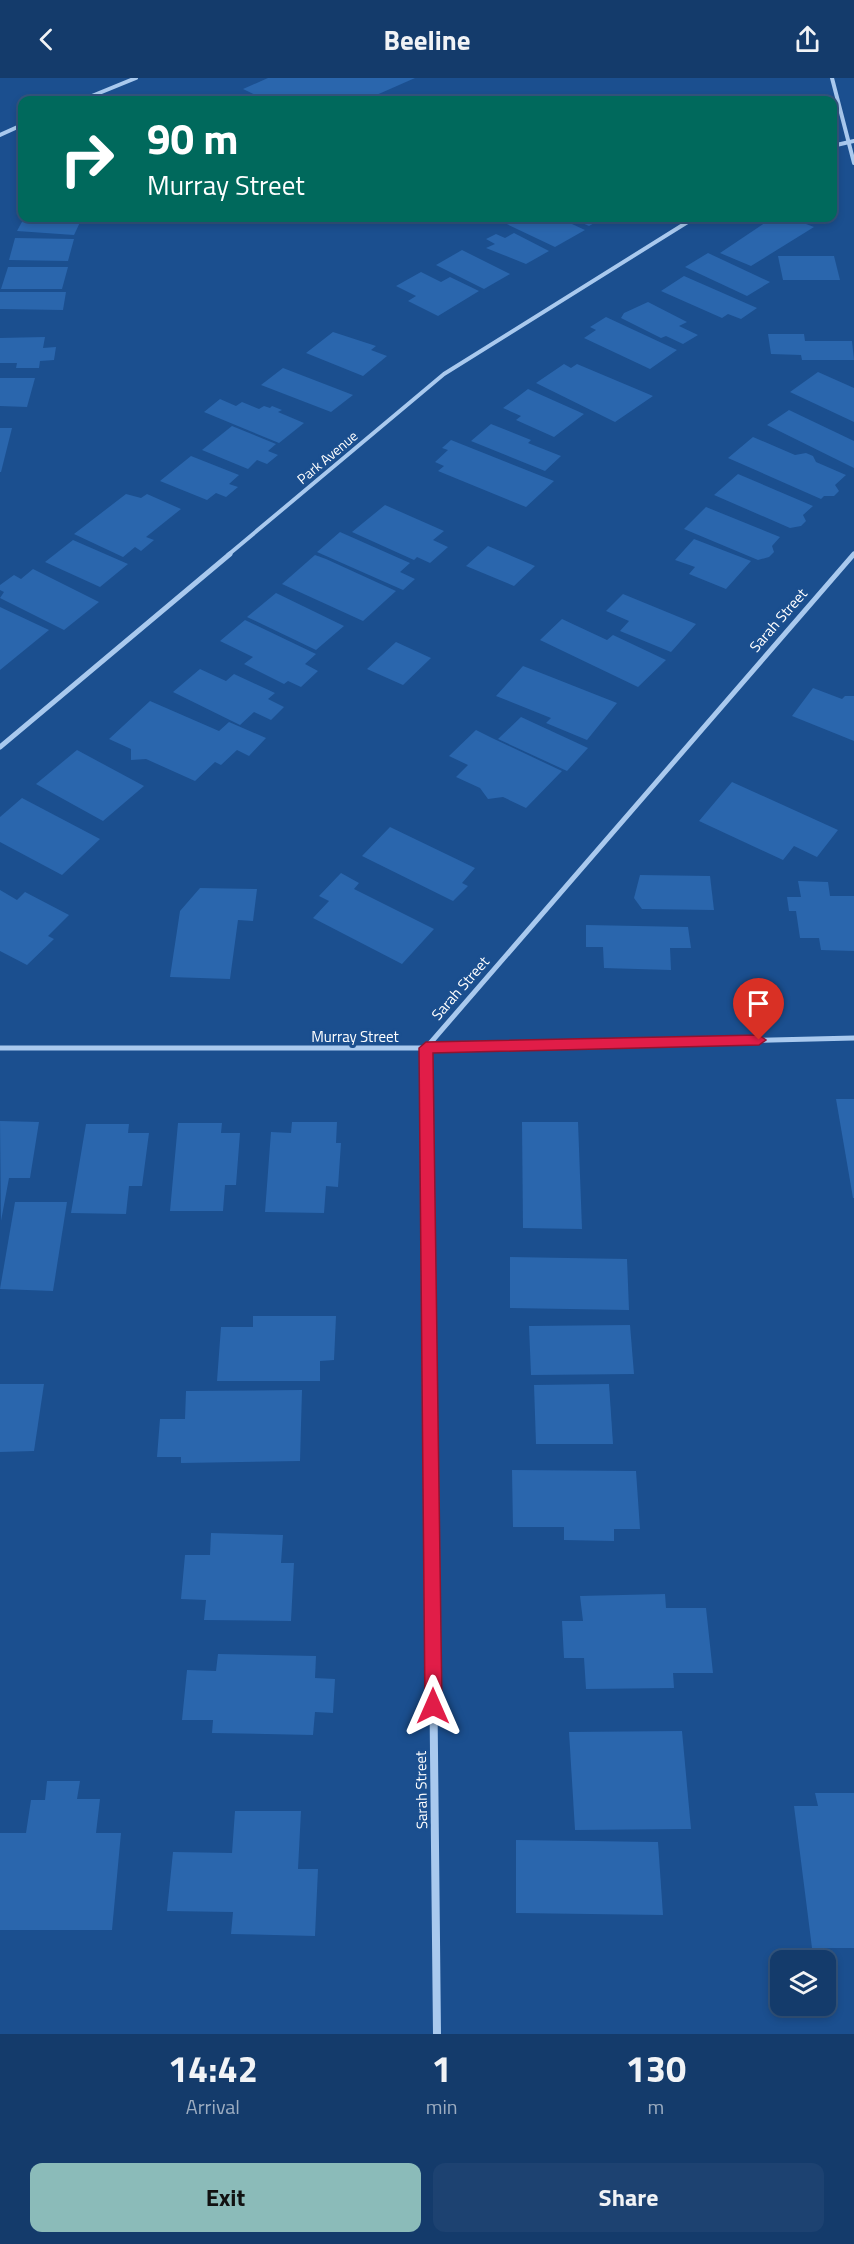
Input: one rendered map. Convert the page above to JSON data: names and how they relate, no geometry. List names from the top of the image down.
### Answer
{
  "streets": {
    "street": ["Park Avenue", "Sarah Street", "Murray Street"]
  },
  "crossings": [
    ["Sarah Street", "Murray Street"]
  ],
  "page": {
    "header": "Beeline",
    "turn": ["90 m", "Murray Street"],
    "eta": [
      "14:42",
      "Arrival",
      "1",
      "min",
      "130",
      "m"
    ],
    "buttons": ["Exit", "Share"]
  }
}
